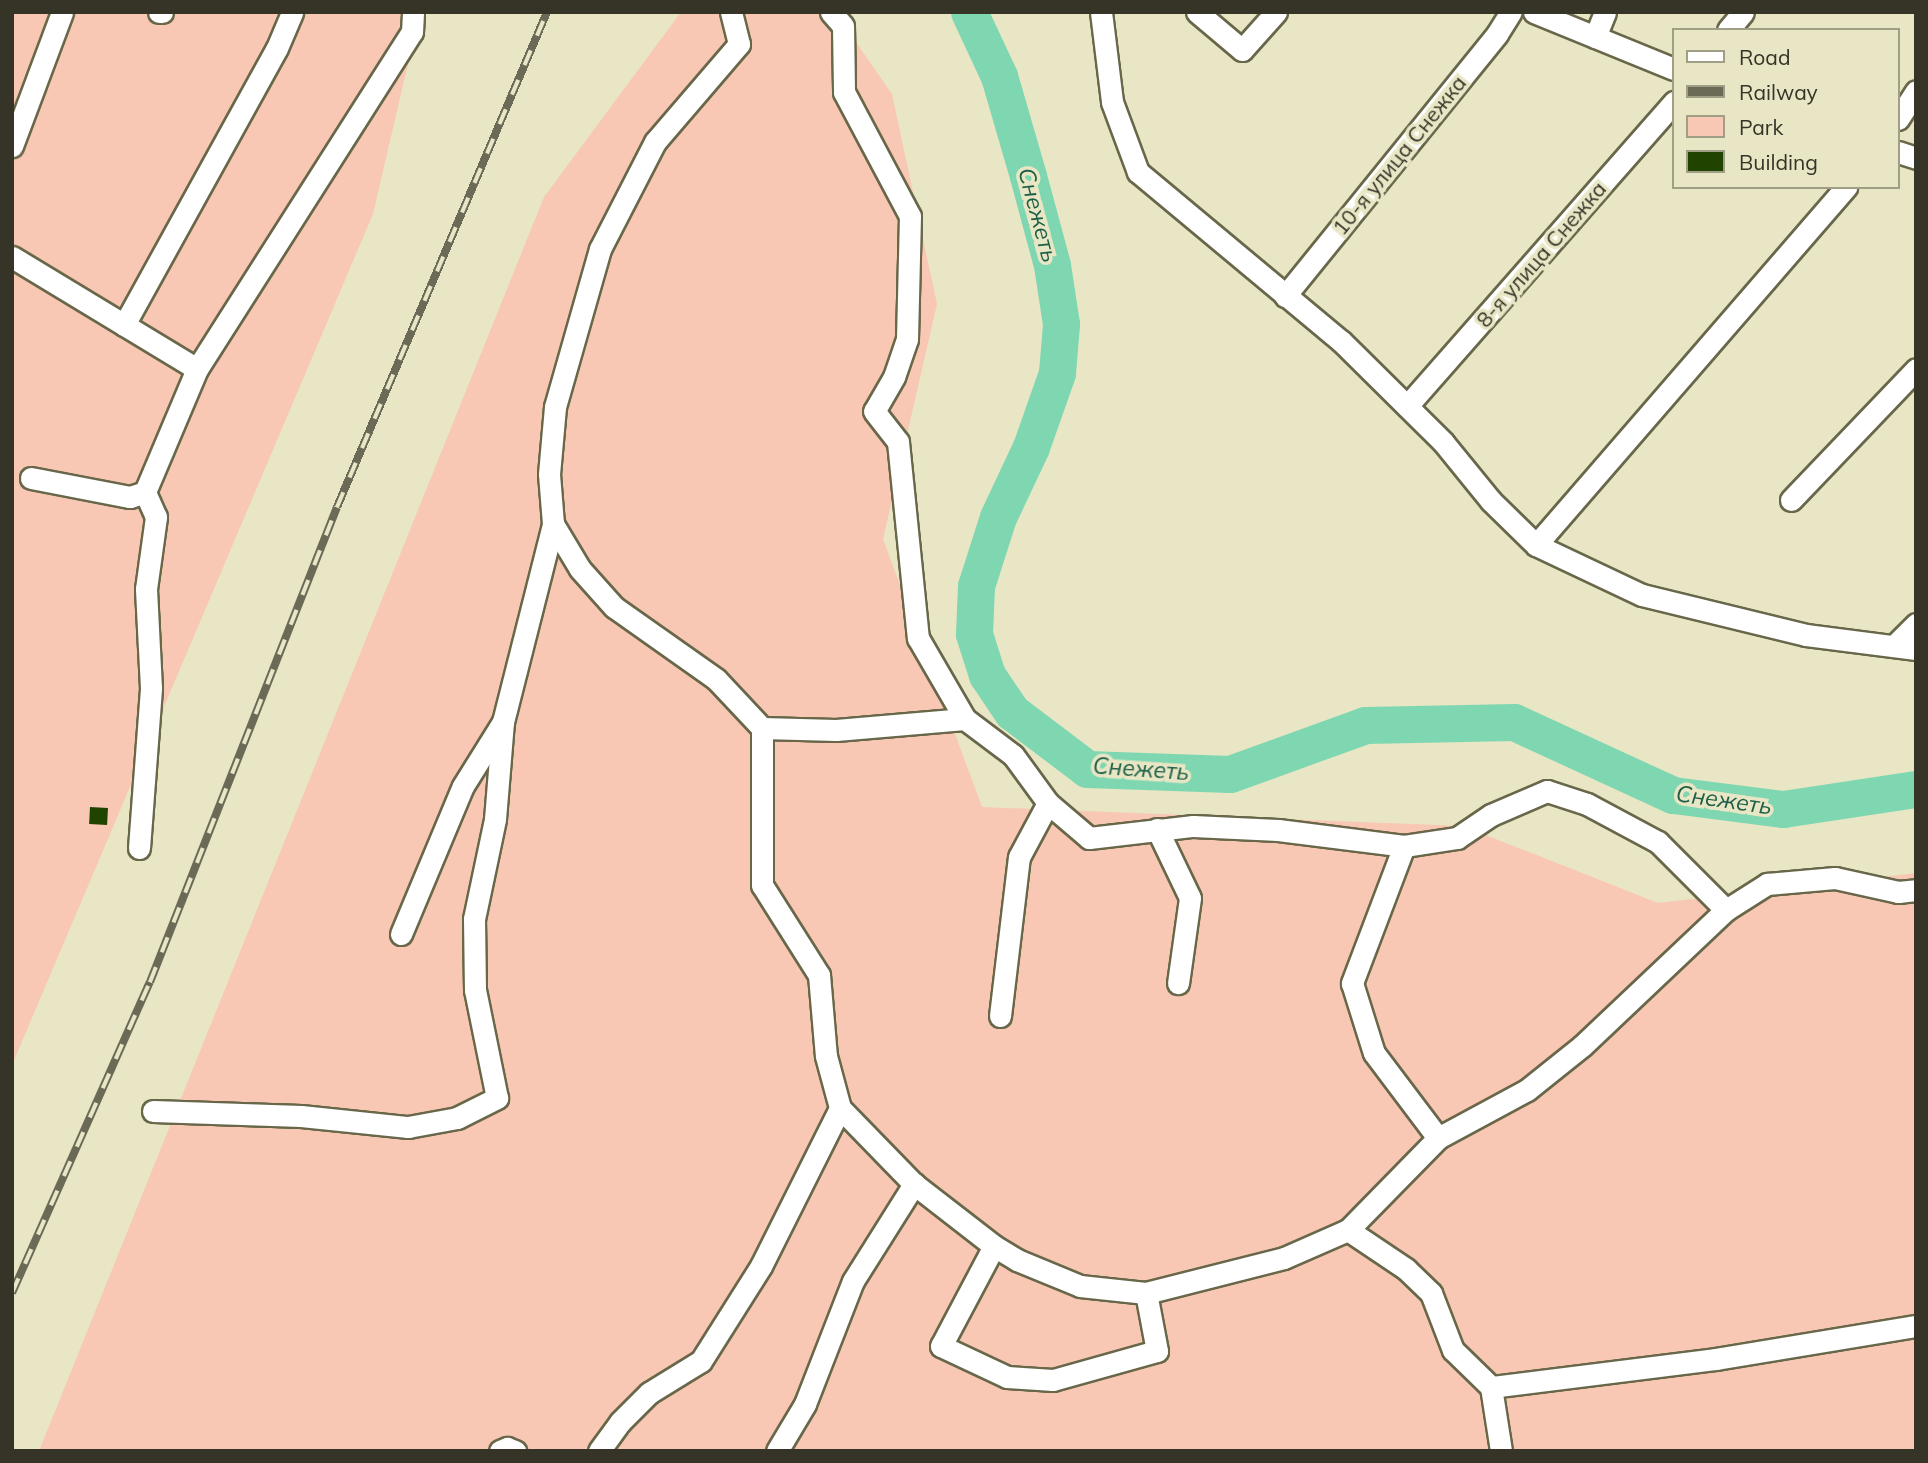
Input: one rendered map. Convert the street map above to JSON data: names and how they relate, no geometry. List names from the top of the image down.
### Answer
{
  "streets": {
    "street": ["10-я улица Снежка", "8-я улица Снежка"]
  },
  "water": ["Снежеть"],
  "legend": [
    "Road",
    "Railway",
    "Park",
    "Building"
  ]
}
